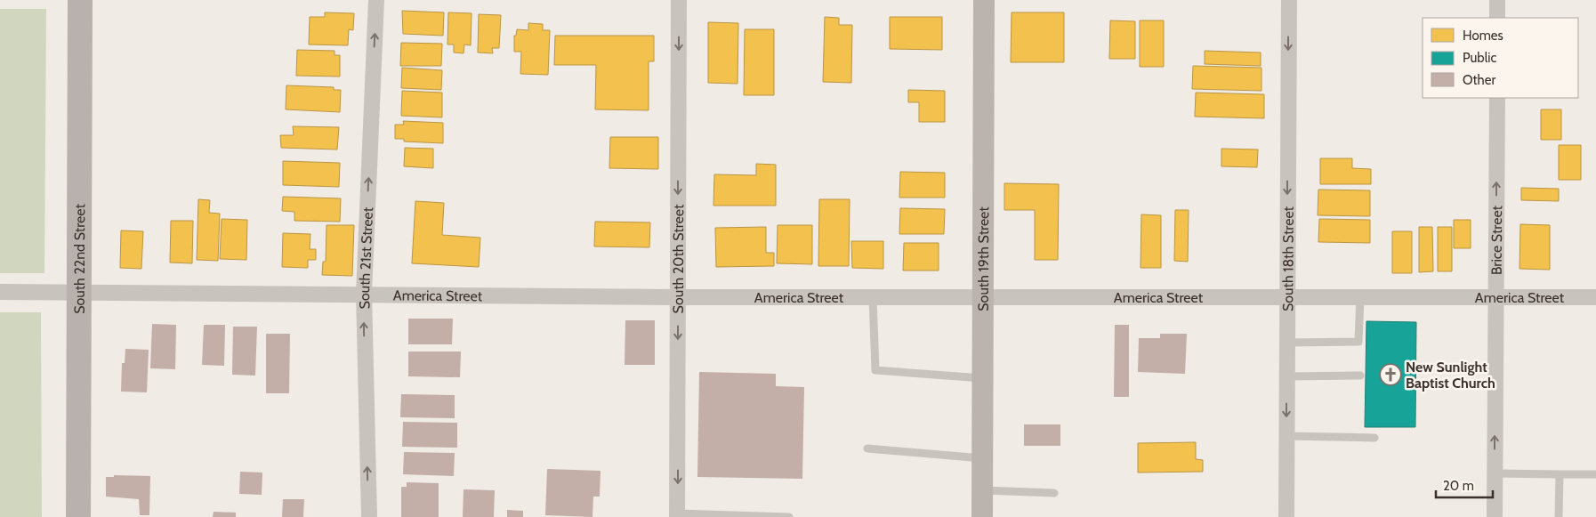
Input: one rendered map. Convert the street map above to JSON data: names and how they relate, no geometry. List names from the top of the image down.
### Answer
{
  "streets": {
    "main road": ["South 22nd Street"],
    "street": [
      "Brice Street",
      "South 21st Street",
      "South 18th Street",
      "South 20th Street",
      "South 19th Street",
      "America Street"
    ]
  },
  "crossings": [
    ["Brice Street", "America Street"],
    ["South 22nd Street", "America Street"],
    ["South 21st Street", "America Street"],
    ["South 18th Street", "America Street"],
    ["South 20th Street", "America Street"],
    ["South 19th Street", "America Street"]
  ],
  "one_way": [
    "Brice Street",
    "South 21st Street",
    "South 18th Street",
    "South 20th Street"
  ],
  "places": {
    "church": ["New Sunlight Baptist Church"]
  },
  "legend": ["Homes", "Public", "Other"],
  "scale_bar": "20 m"
}
